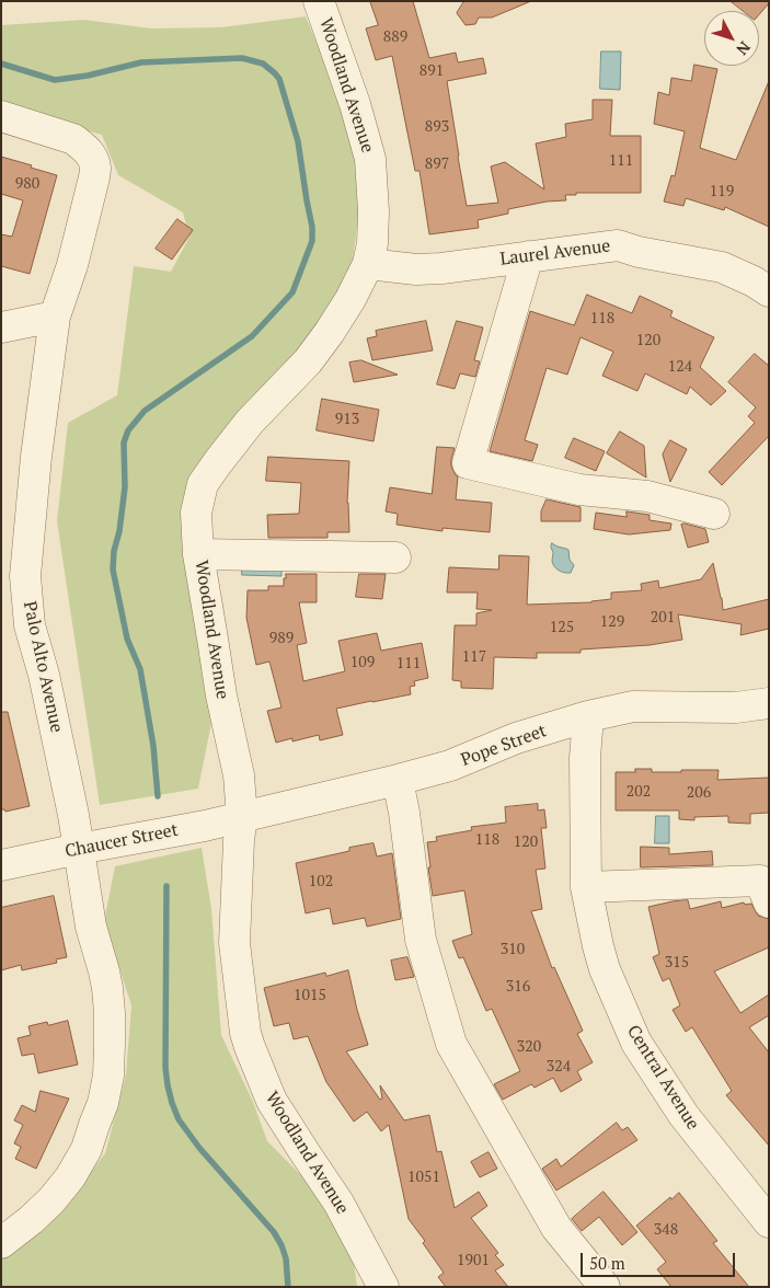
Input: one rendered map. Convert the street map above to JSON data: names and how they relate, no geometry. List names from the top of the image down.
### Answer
{
  "streets": {
    "street": [
      "Woodland Avenue",
      "Laurel Avenue",
      "Palo Alto Avenue",
      "Pope Street",
      "Chaucer Street",
      "Central Avenue"
    ]
  },
  "crossings": [
    ["Woodland Avenue", "Laurel Avenue"],
    ["Woodland Avenue", "Pope Street"],
    ["Woodland Avenue", "Chaucer Street"],
    ["Palo Alto Avenue", "Chaucer Street"],
    ["Pope Street", "Chaucer Street"],
    ["Pope Street", "Central Avenue"]
  ],
  "house_numbers": [
    "889",
    "891",
    "893",
    "111",
    "897",
    "980",
    "119",
    "118",
    "120",
    "124",
    "913",
    "201",
    "129",
    "125",
    "989",
    "117",
    "109",
    "111",
    "202",
    "206",
    "118",
    "120",
    "102",
    "310",
    "315",
    "316",
    "1015",
    "320",
    "324",
    "1051",
    "348",
    "1901"
  ],
  "scale_bar": "50 m",
  "north": "bottom right"
}
